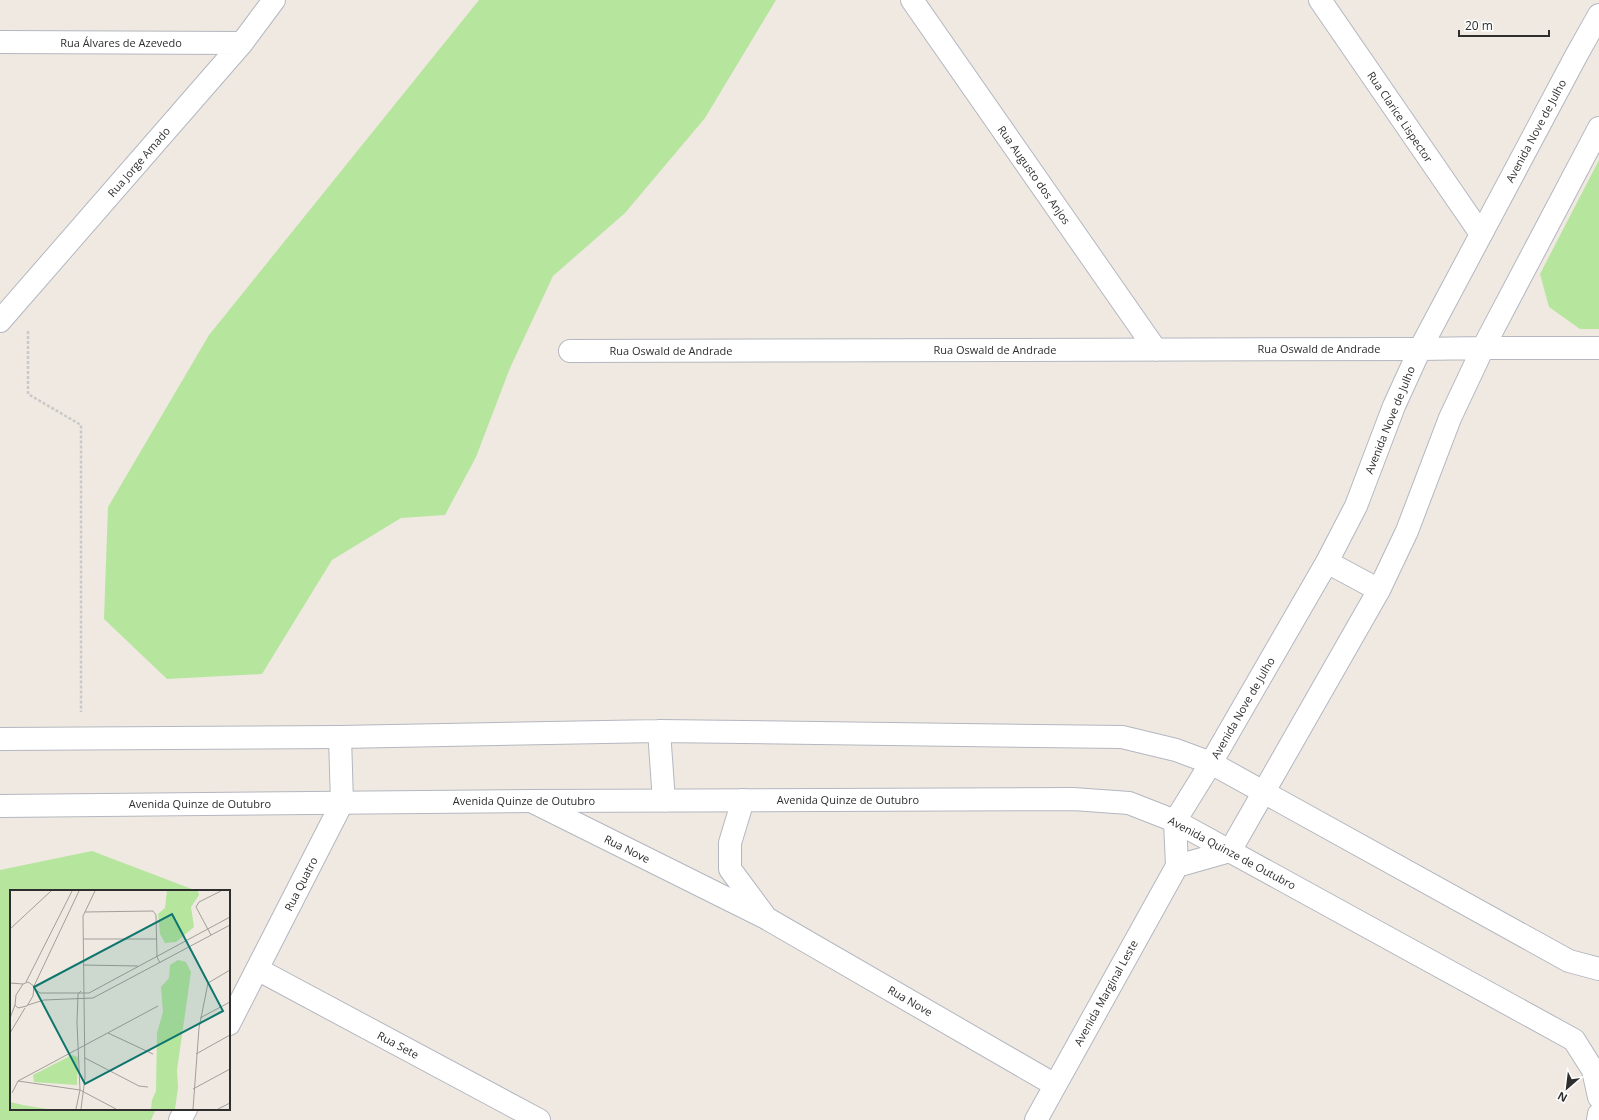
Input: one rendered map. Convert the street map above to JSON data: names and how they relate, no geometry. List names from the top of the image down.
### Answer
{
  "streets": {
    "street": [
      "Rua Álvares de Azevedo",
      "Rua Clarice Lispector",
      "Avenida Nove de Julho",
      "Rua Jorge Amado",
      "Rua Augusto dos Anjos",
      "Rua Oswald de Andrade",
      "Avenida Quinze de Outubro",
      "Rua Nove",
      "Rua Quatro",
      "Avenida Marginal Leste",
      "Rua Sete"
    ]
  },
  "crossings": [
    ["Rua Álvares de Azevedo", "Rua Jorge Amado"],
    ["Rua Clarice Lispector", "Avenida Nove de Julho"],
    ["Avenida Nove de Julho", "Rua Oswald de Andrade"],
    ["Avenida Nove de Julho", "Avenida Quinze de Outubro"],
    ["Rua Augusto dos Anjos", "Rua Oswald de Andrade"],
    ["Avenida Quinze de Outubro", "Rua Nove"],
    ["Avenida Quinze de Outubro", "Rua Quatro"],
    ["Rua Nove", "Avenida Marginal Leste"],
    ["Rua Quatro", "Rua Sete"]
  ],
  "scale_bar": "20 m",
  "north": "bottom left"
}
